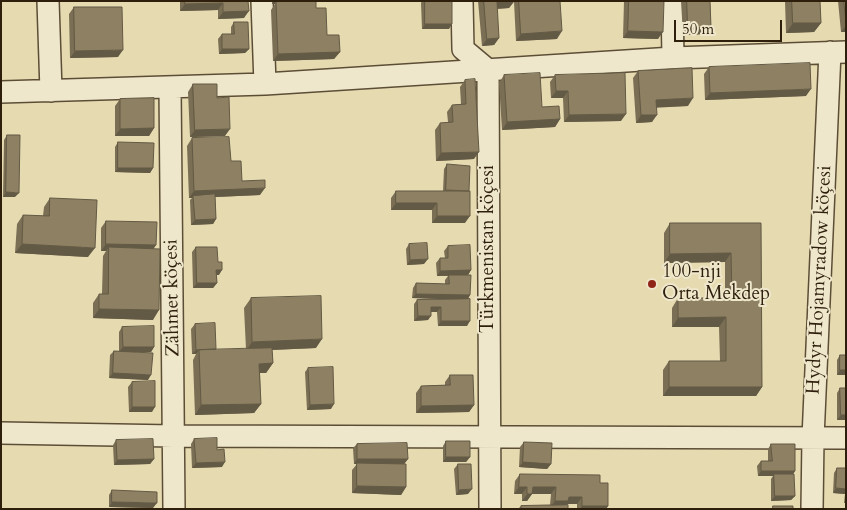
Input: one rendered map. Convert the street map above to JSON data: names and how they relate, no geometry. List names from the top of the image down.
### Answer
{
  "streets": {
    "street": ["Türkmenistan köçesi", "Hydyr Hojamyradow köçesi", "Zähmet köçesi"]
  },
  "places": ["100-nji Orta Mekdep"],
  "scale_bar": "50 m"
}
